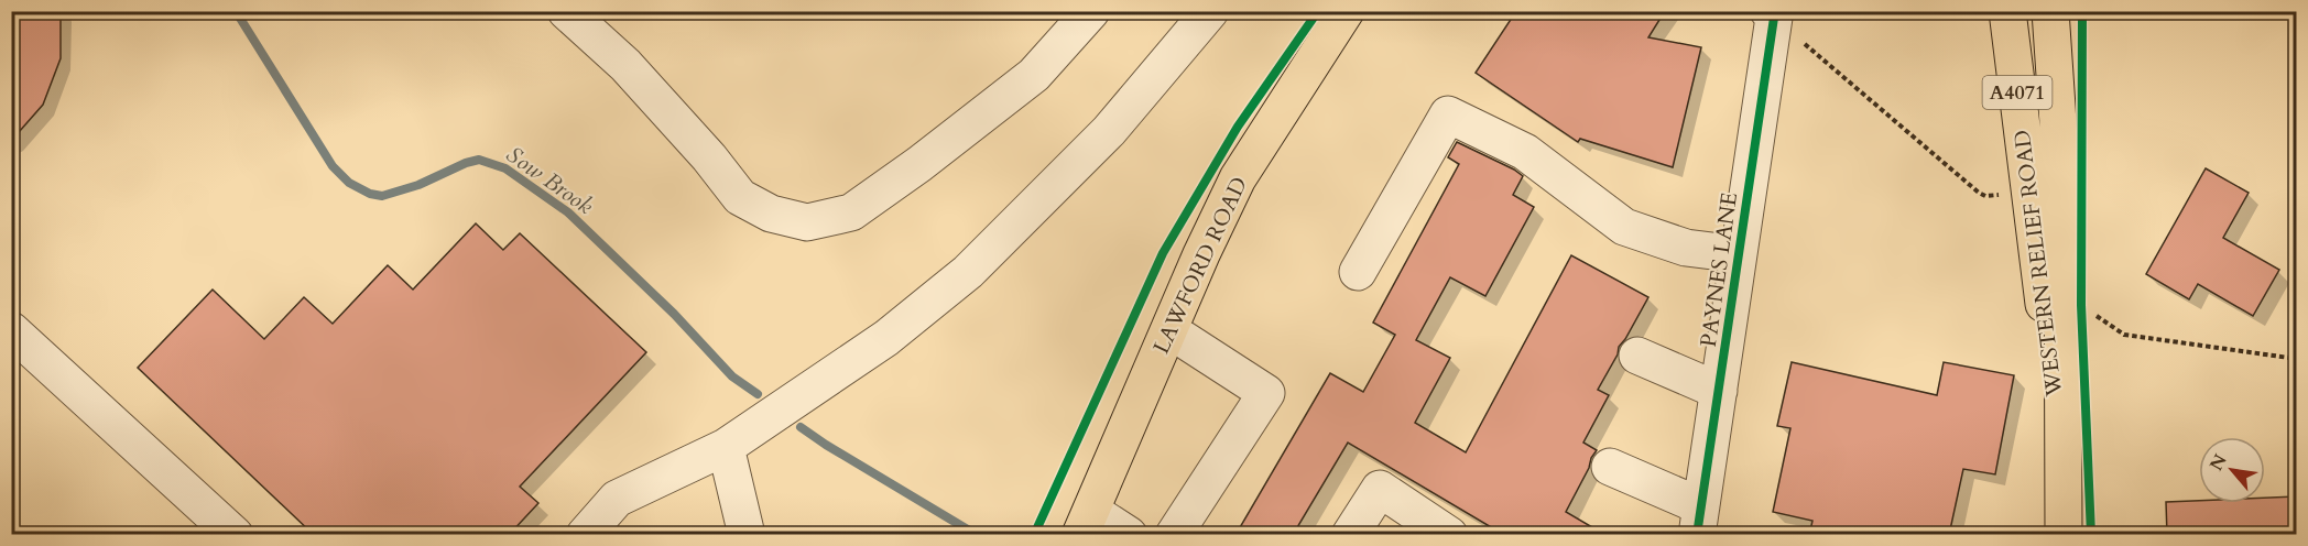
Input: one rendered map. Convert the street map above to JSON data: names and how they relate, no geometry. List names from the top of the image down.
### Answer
{
  "streets": {
    "main road": ["A4071", "WESTERN RELIEF ROAD", "LAWFORD ROAD"],
    "street": ["PAYNES LANE"]
  },
  "water": ["Sow Brook"],
  "north": "top left"
}
